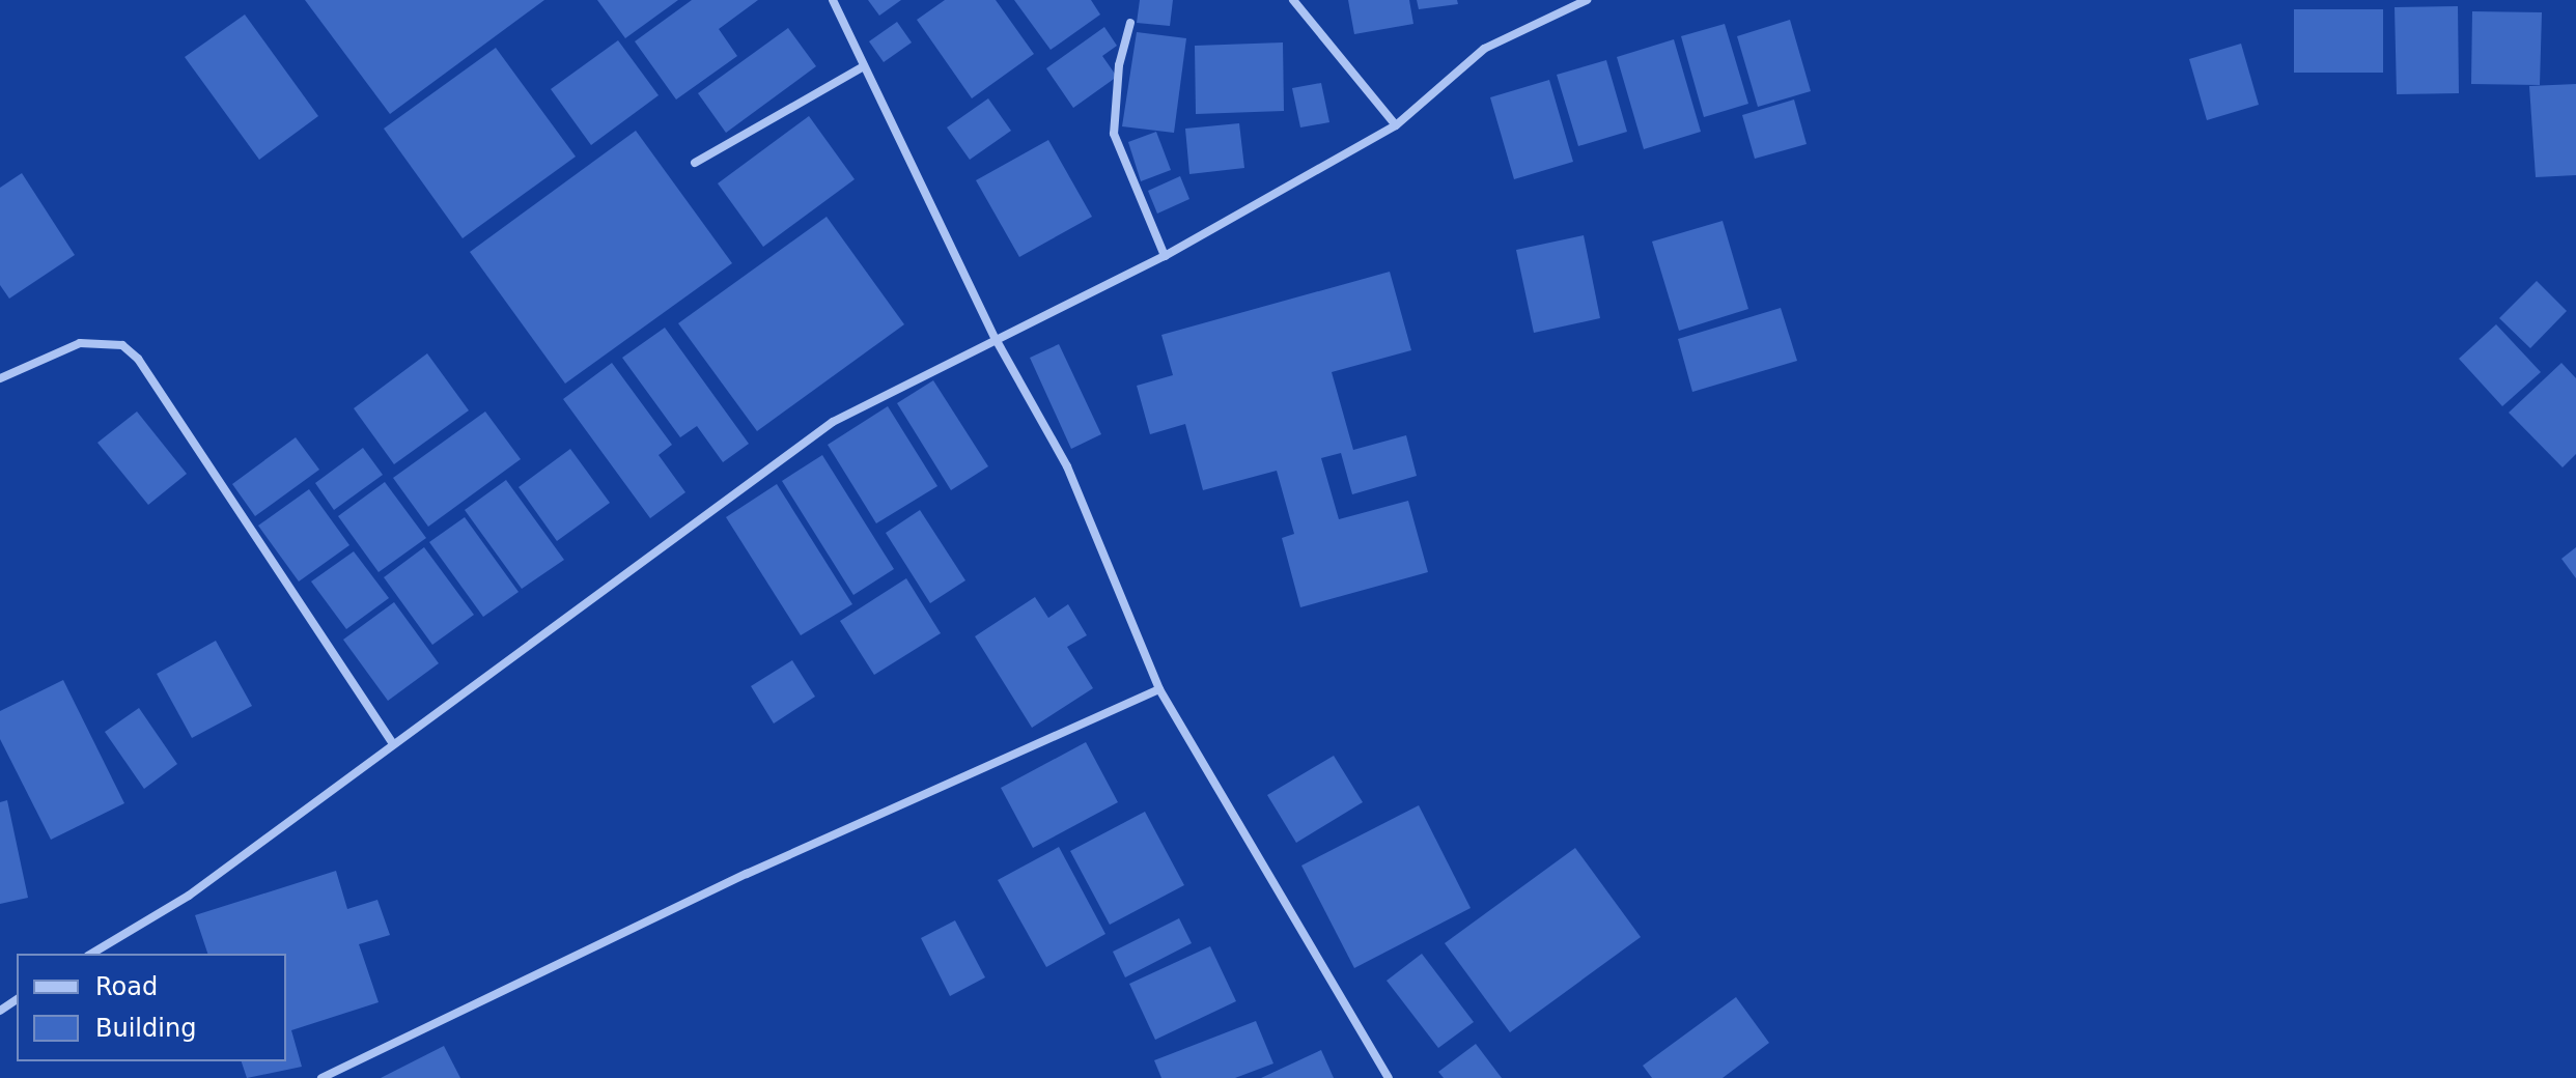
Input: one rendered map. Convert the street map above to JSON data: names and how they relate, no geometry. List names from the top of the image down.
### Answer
{
  "legend": ["Road", "Building"]
}
